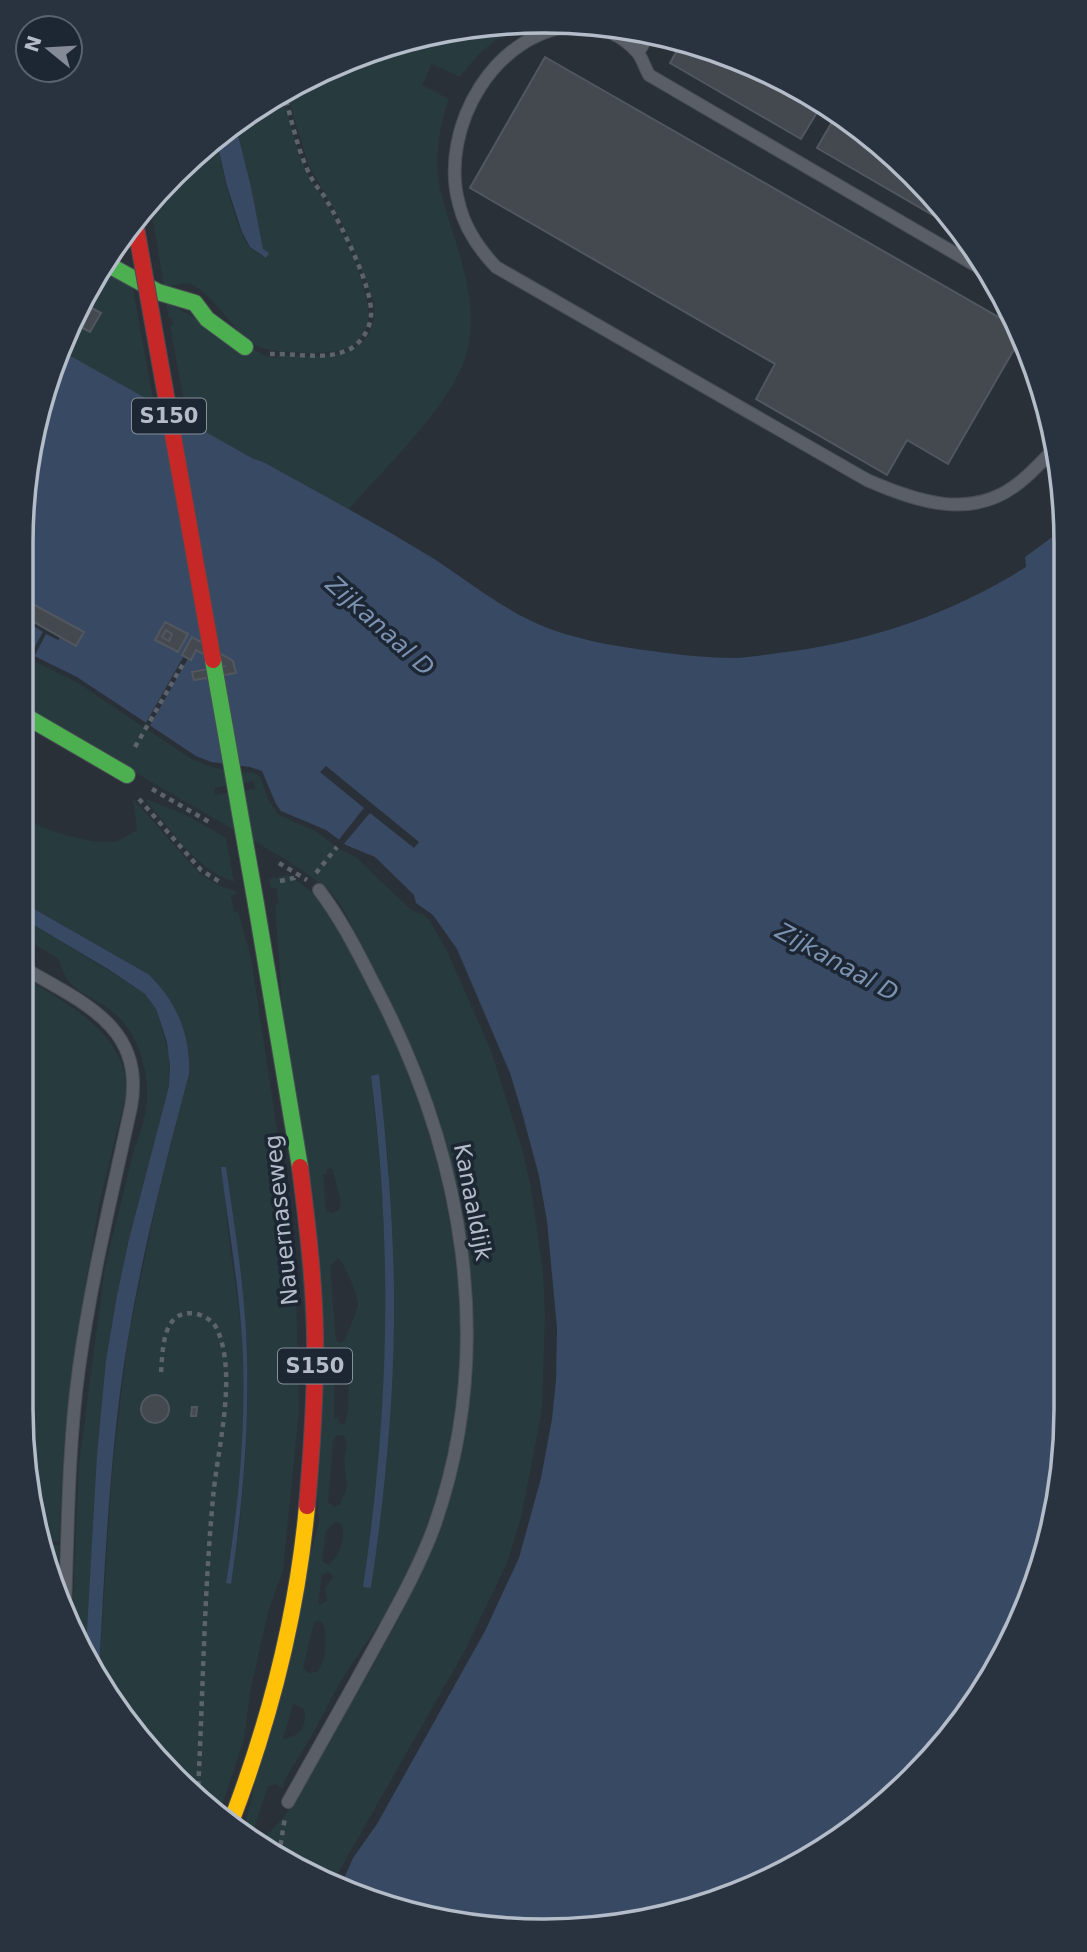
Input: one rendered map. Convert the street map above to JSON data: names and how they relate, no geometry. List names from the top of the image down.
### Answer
{
  "streets": {
    "main road": ["S150", "Nauernaseweg"],
    "lane": ["Kanaaldijk"]
  },
  "water": ["Zijkanaal D"],
  "north": "left"
}
